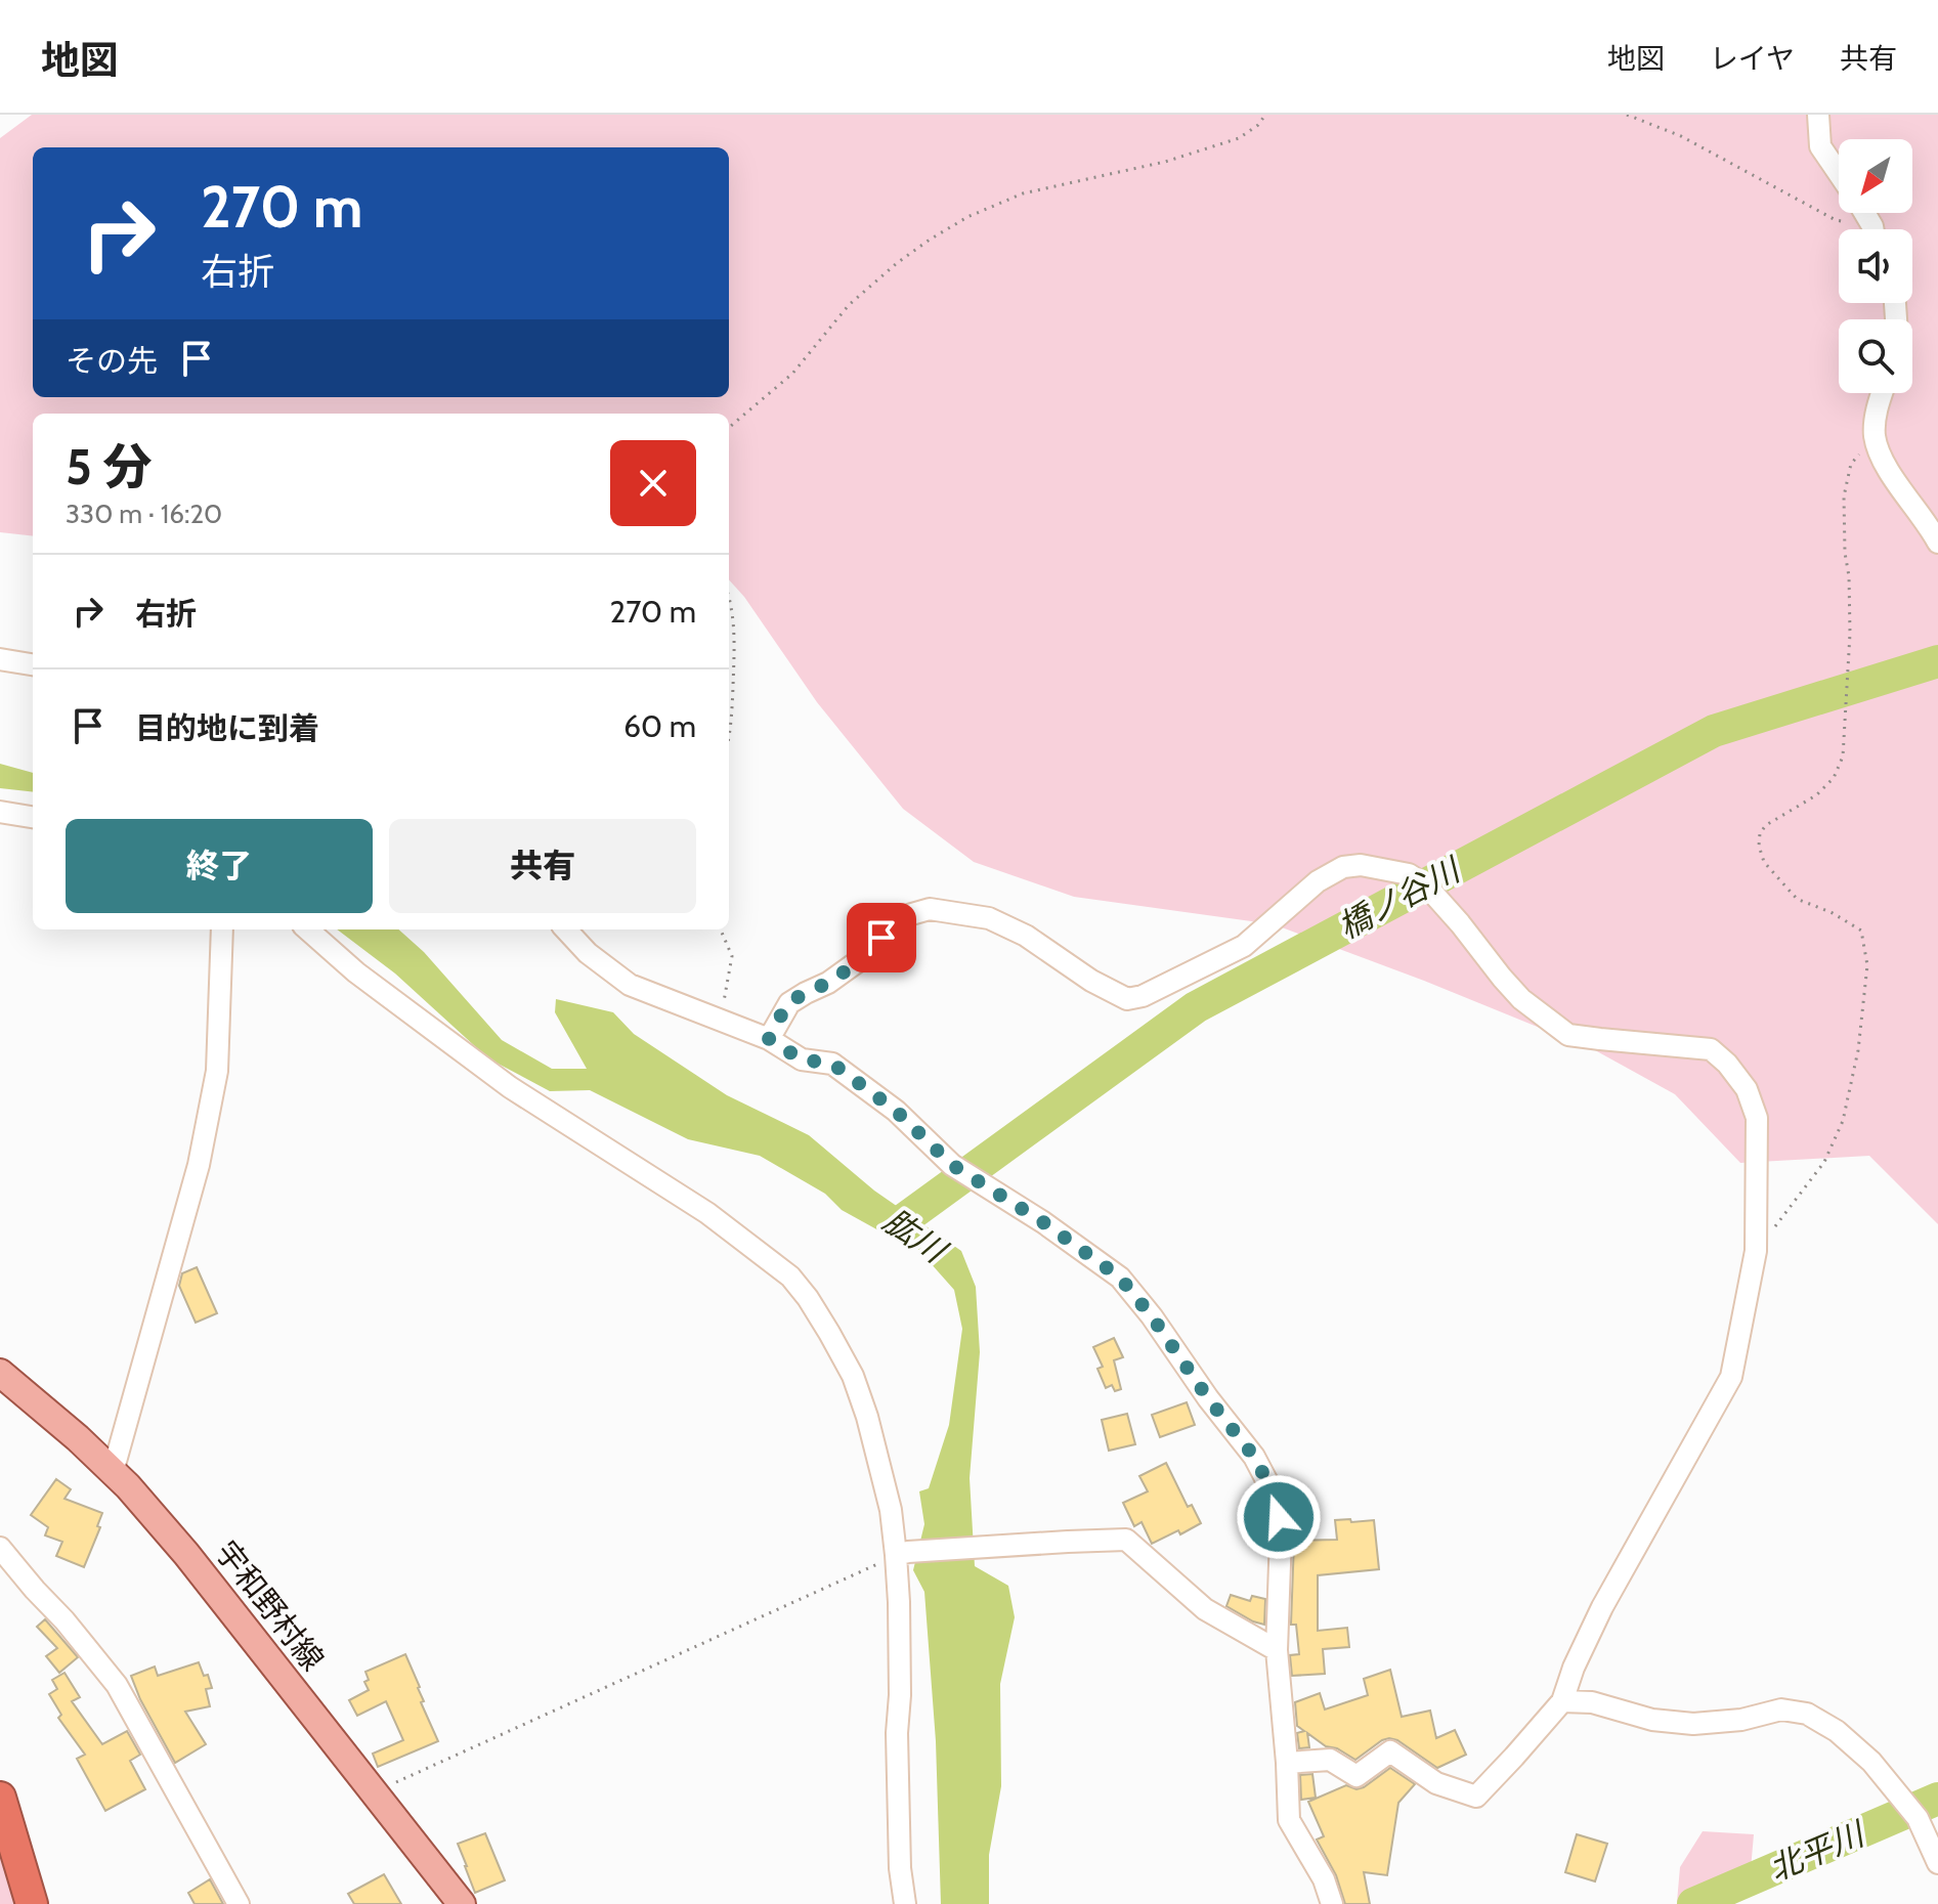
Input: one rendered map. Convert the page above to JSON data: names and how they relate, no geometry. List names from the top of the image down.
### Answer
{
  "streets": {
    "main road": ["宇和野村線"]
  },
  "water": ["橋ノ谷川", "肱川", "北平川"],
  "north": "bottom left",
  "page": {
    "header": "地図",
    "nav": ["地図", "レイヤ", "共有"],
    "turn": ["270 m", "右折"],
    "then": "その先",
    "heading": ["5 分", "330 m · 16:20"],
    "list": [
      {
        "name": "右折",
        "value": "270 m"
      },
      {
        "name": "目的地に到着",
        "value": "60 m"
      }
    ],
    "buttons": ["終了", "共有"]
  }
}
